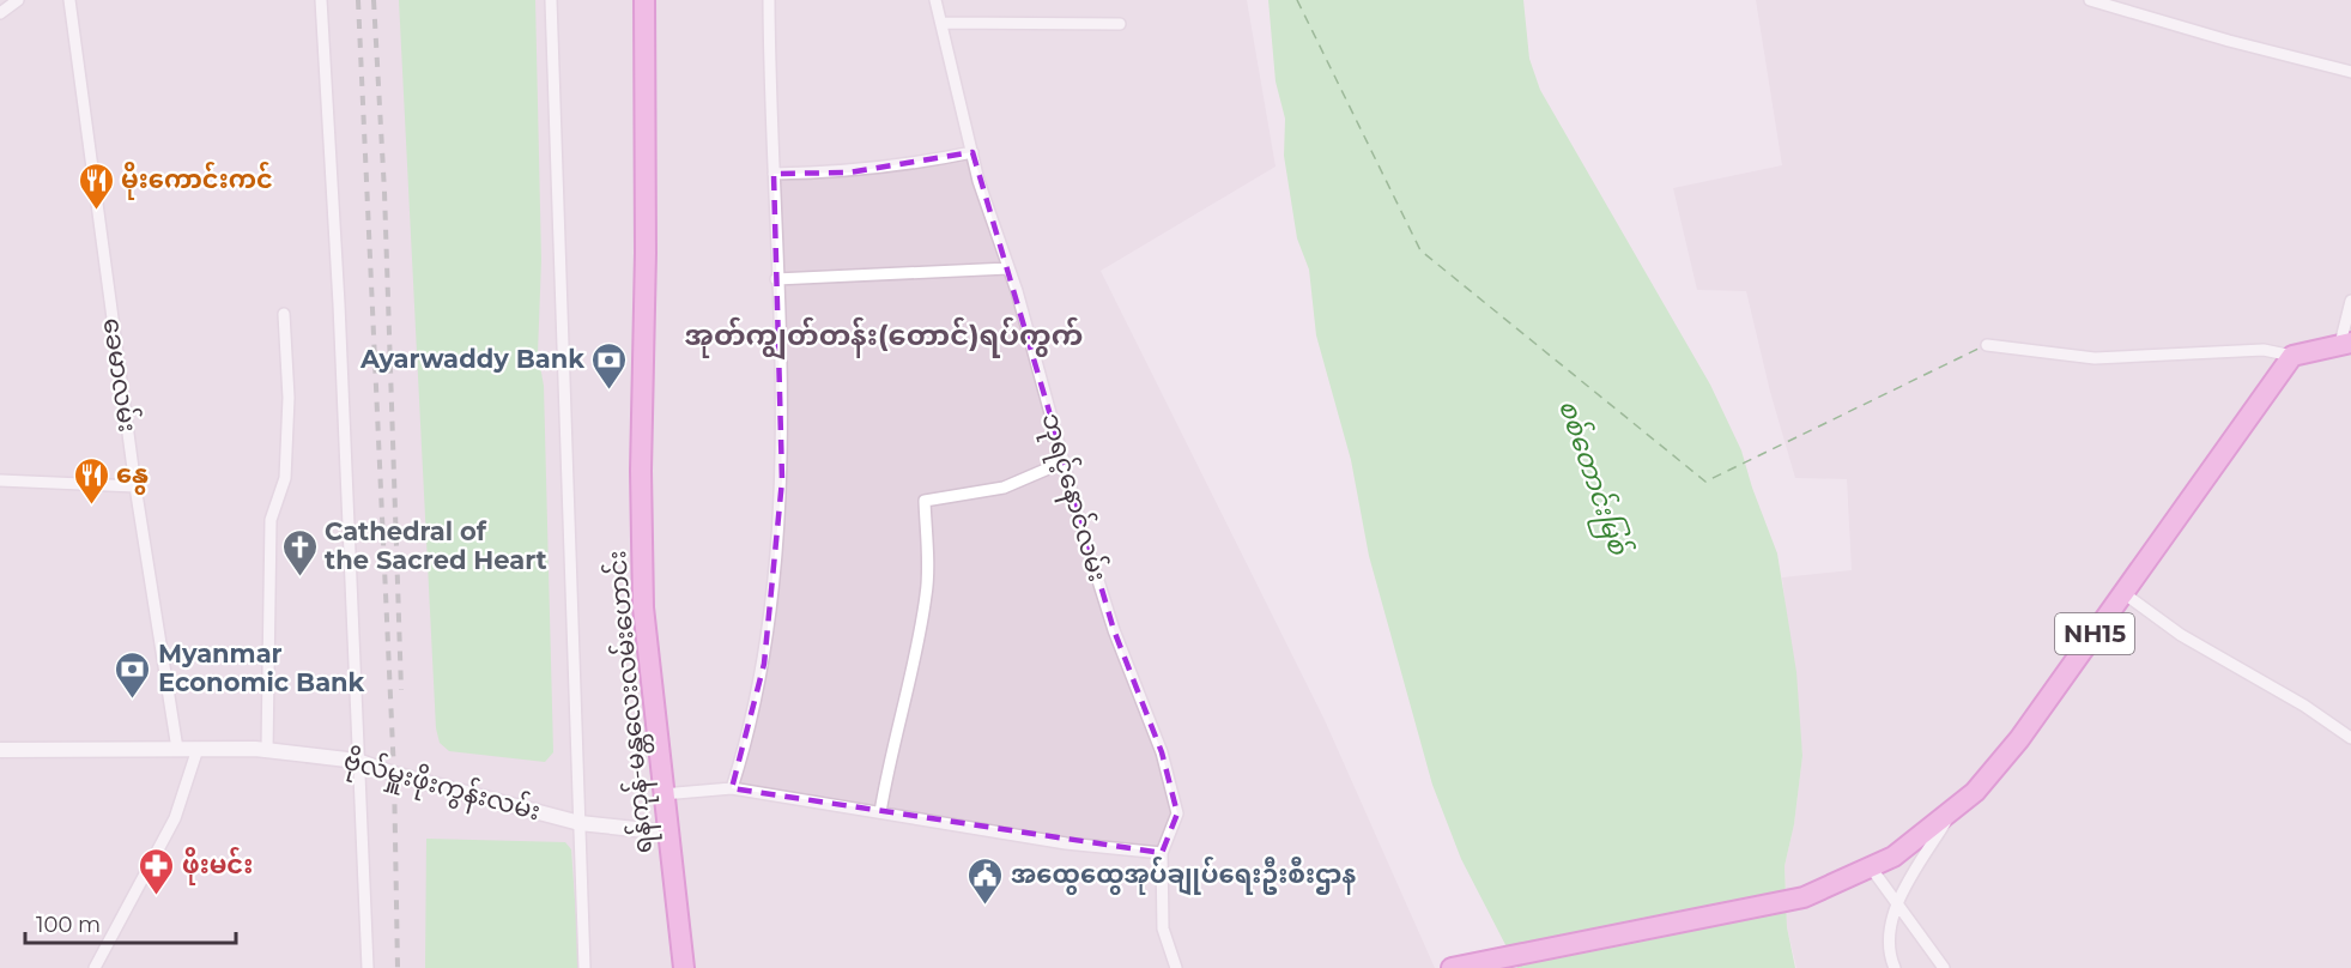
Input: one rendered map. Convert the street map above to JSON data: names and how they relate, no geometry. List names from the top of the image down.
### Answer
{
  "streets": {
    "highway": ["NH15", "ရန်ကုန်-မန္တလေးလမ်းဟောင်း"],
    "street": ["ခေမာလမ်း", "ဘုရင့်နောင်လမ်း", "ဗိုလ်မှူးဖိုးကွန်းလမ်း"]
  },
  "crossings": [
    ["ခေမာလမ်း", "ဗိုလ်မှူးဖိုးကွန်းလမ်း"],
    ["ရန်ကုန်-မန္တလေးလမ်းဟောင်း", "ဗိုလ်မှူးဖိုးကွန်းလမ်း"]
  ],
  "districts": ["အုတ်ကျွတ်တန်း(တောင်)ရပ်ကွက်"],
  "water": ["စစ်တောင်းမြစ်"],
  "places": {
    "restaurant": ["မိုးကောင်းကင်", "နွေ"],
    "bank": ["Ayarwaddy Bank", "Myanmar Economic Bank"],
    "church": ["Cathedral of the Sacred Heart"],
    "pharmacy": ["ဖိုးမင်း"],
    "public building": ["အထွေထွေအုပ်ချုပ်ရေးဦးစီးဌာန"]
  },
  "scale_bar": "100 m"
}
